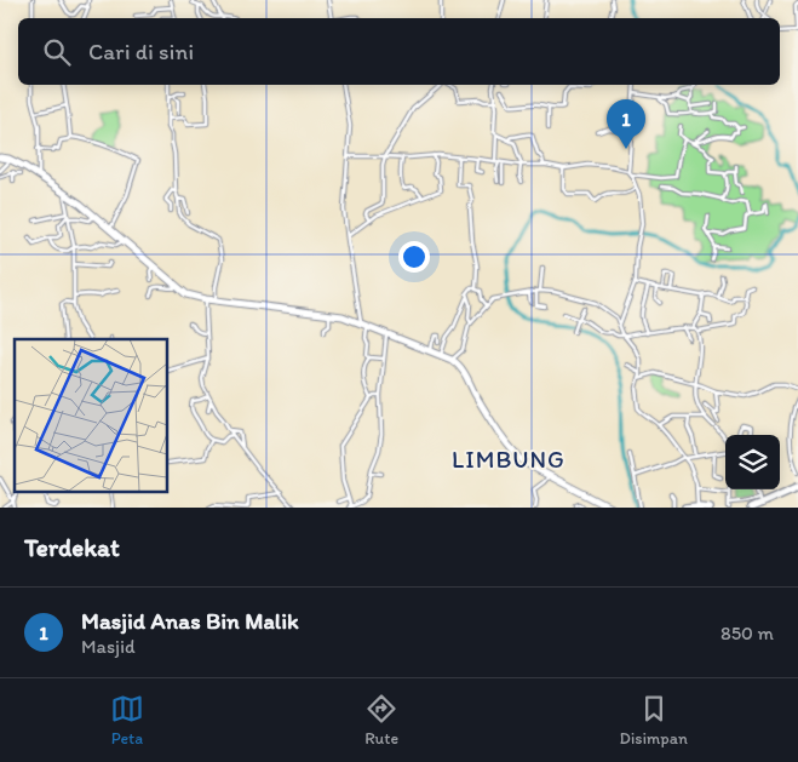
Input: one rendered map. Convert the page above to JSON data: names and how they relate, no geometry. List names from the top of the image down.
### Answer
{
  "districts": ["LIMBUNG"],
  "page": {
    "search": "Cari di sini",
    "pins": "1",
    "heading": "Terdekat",
    "list": [
      {
        "mark": "1",
        "name": "Masjid Anas Bin Malik",
        "note": "Masjid",
        "value": "850 m"
      }
    ],
    "nav": ["Peta", "Rute", "Disimpan"]
  }
}
